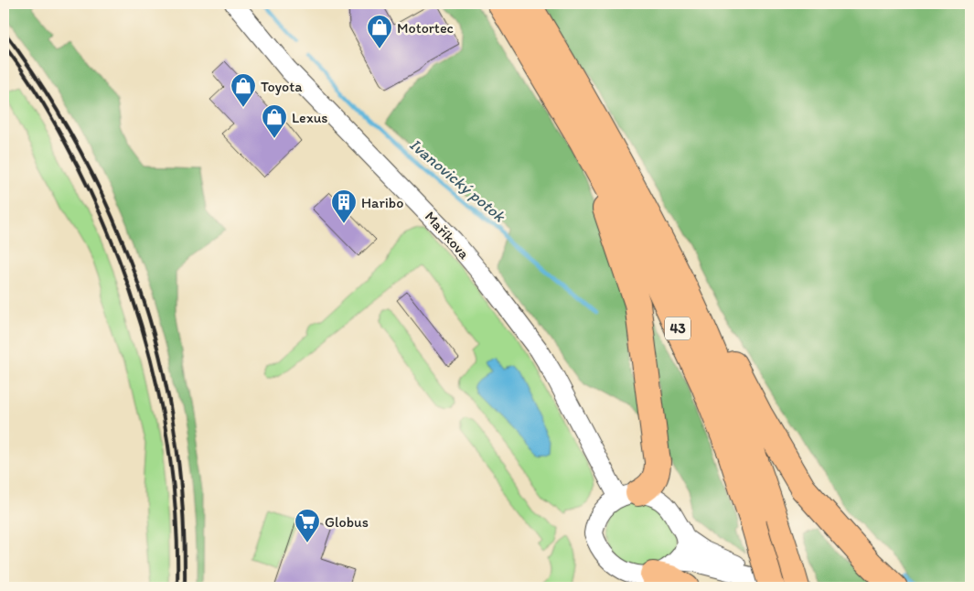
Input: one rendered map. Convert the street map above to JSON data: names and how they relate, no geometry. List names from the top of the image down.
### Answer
{
  "streets": {
    "highway": ["43"],
    "street": ["Maříkova"]
  },
  "water": ["Ivanovický potok"],
  "places": {
    "shop": ["Motortec", "Toyota", "Lexus"],
    "building": ["Haribo"],
    "supermarket": ["Globus"]
  }
}
